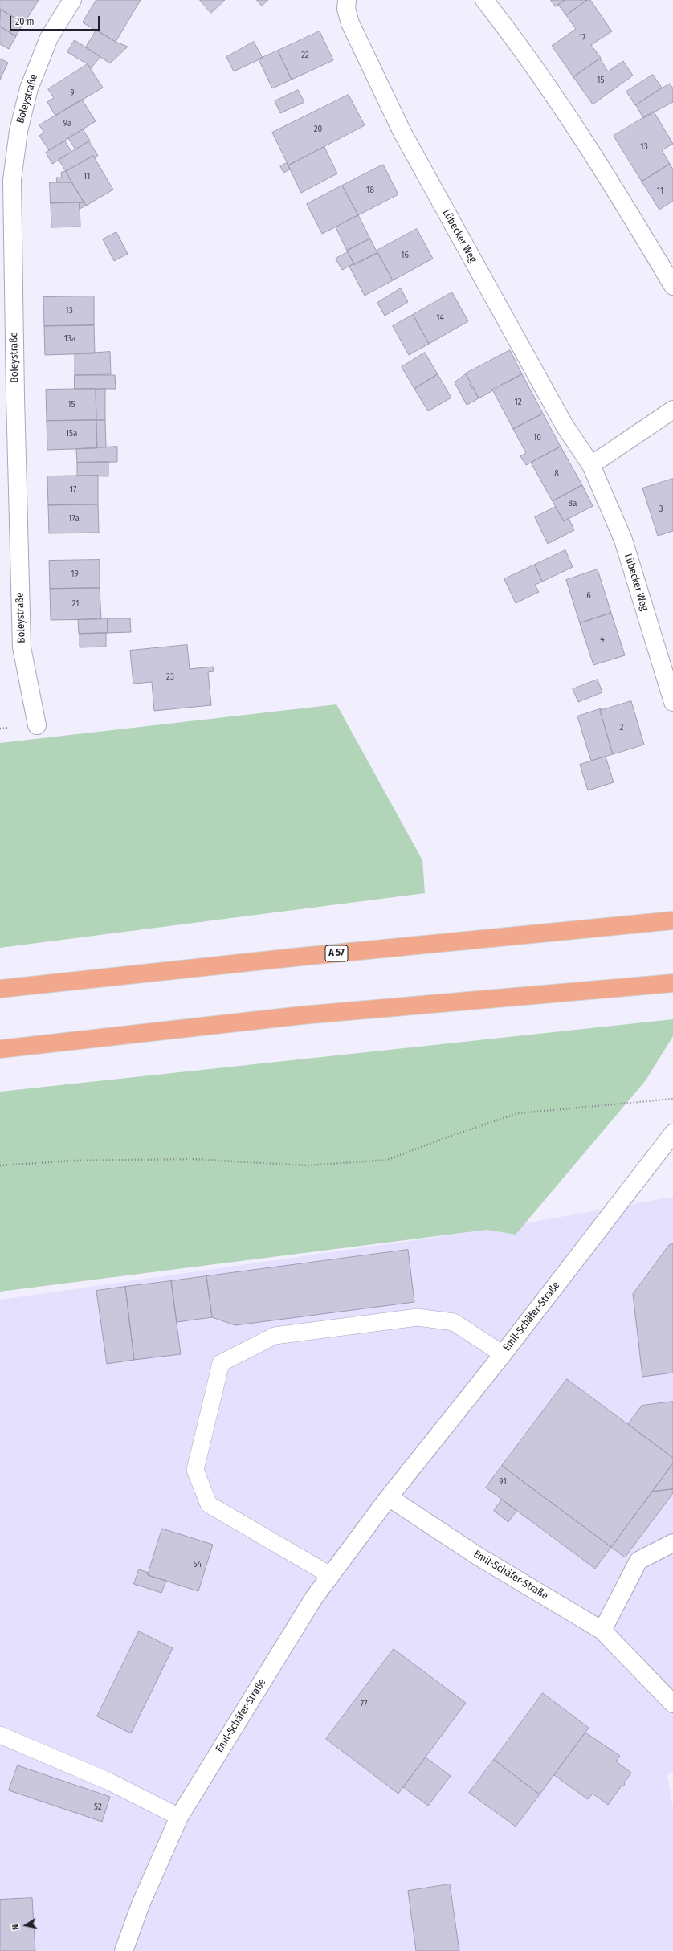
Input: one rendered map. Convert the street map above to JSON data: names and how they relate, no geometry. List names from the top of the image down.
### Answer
{
  "streets": {
    "highway": ["A 57"],
    "street": ["Boleystraße", "Lübecker Weg", "Emil-Schäfer-Straße"]
  },
  "house_numbers": [
    "17",
    "22",
    "15",
    "9",
    "9a",
    "20",
    "13",
    "11",
    "18",
    "11",
    "16",
    "13",
    "14",
    "13a",
    "12",
    "15",
    "15a",
    "10",
    "8",
    "17",
    "8a",
    "3",
    "17a",
    "19",
    "6",
    "21",
    "4",
    "23",
    "2",
    "91",
    "54",
    "77",
    "52"
  ],
  "scale_bar": "20 m",
  "north": "left"
}
